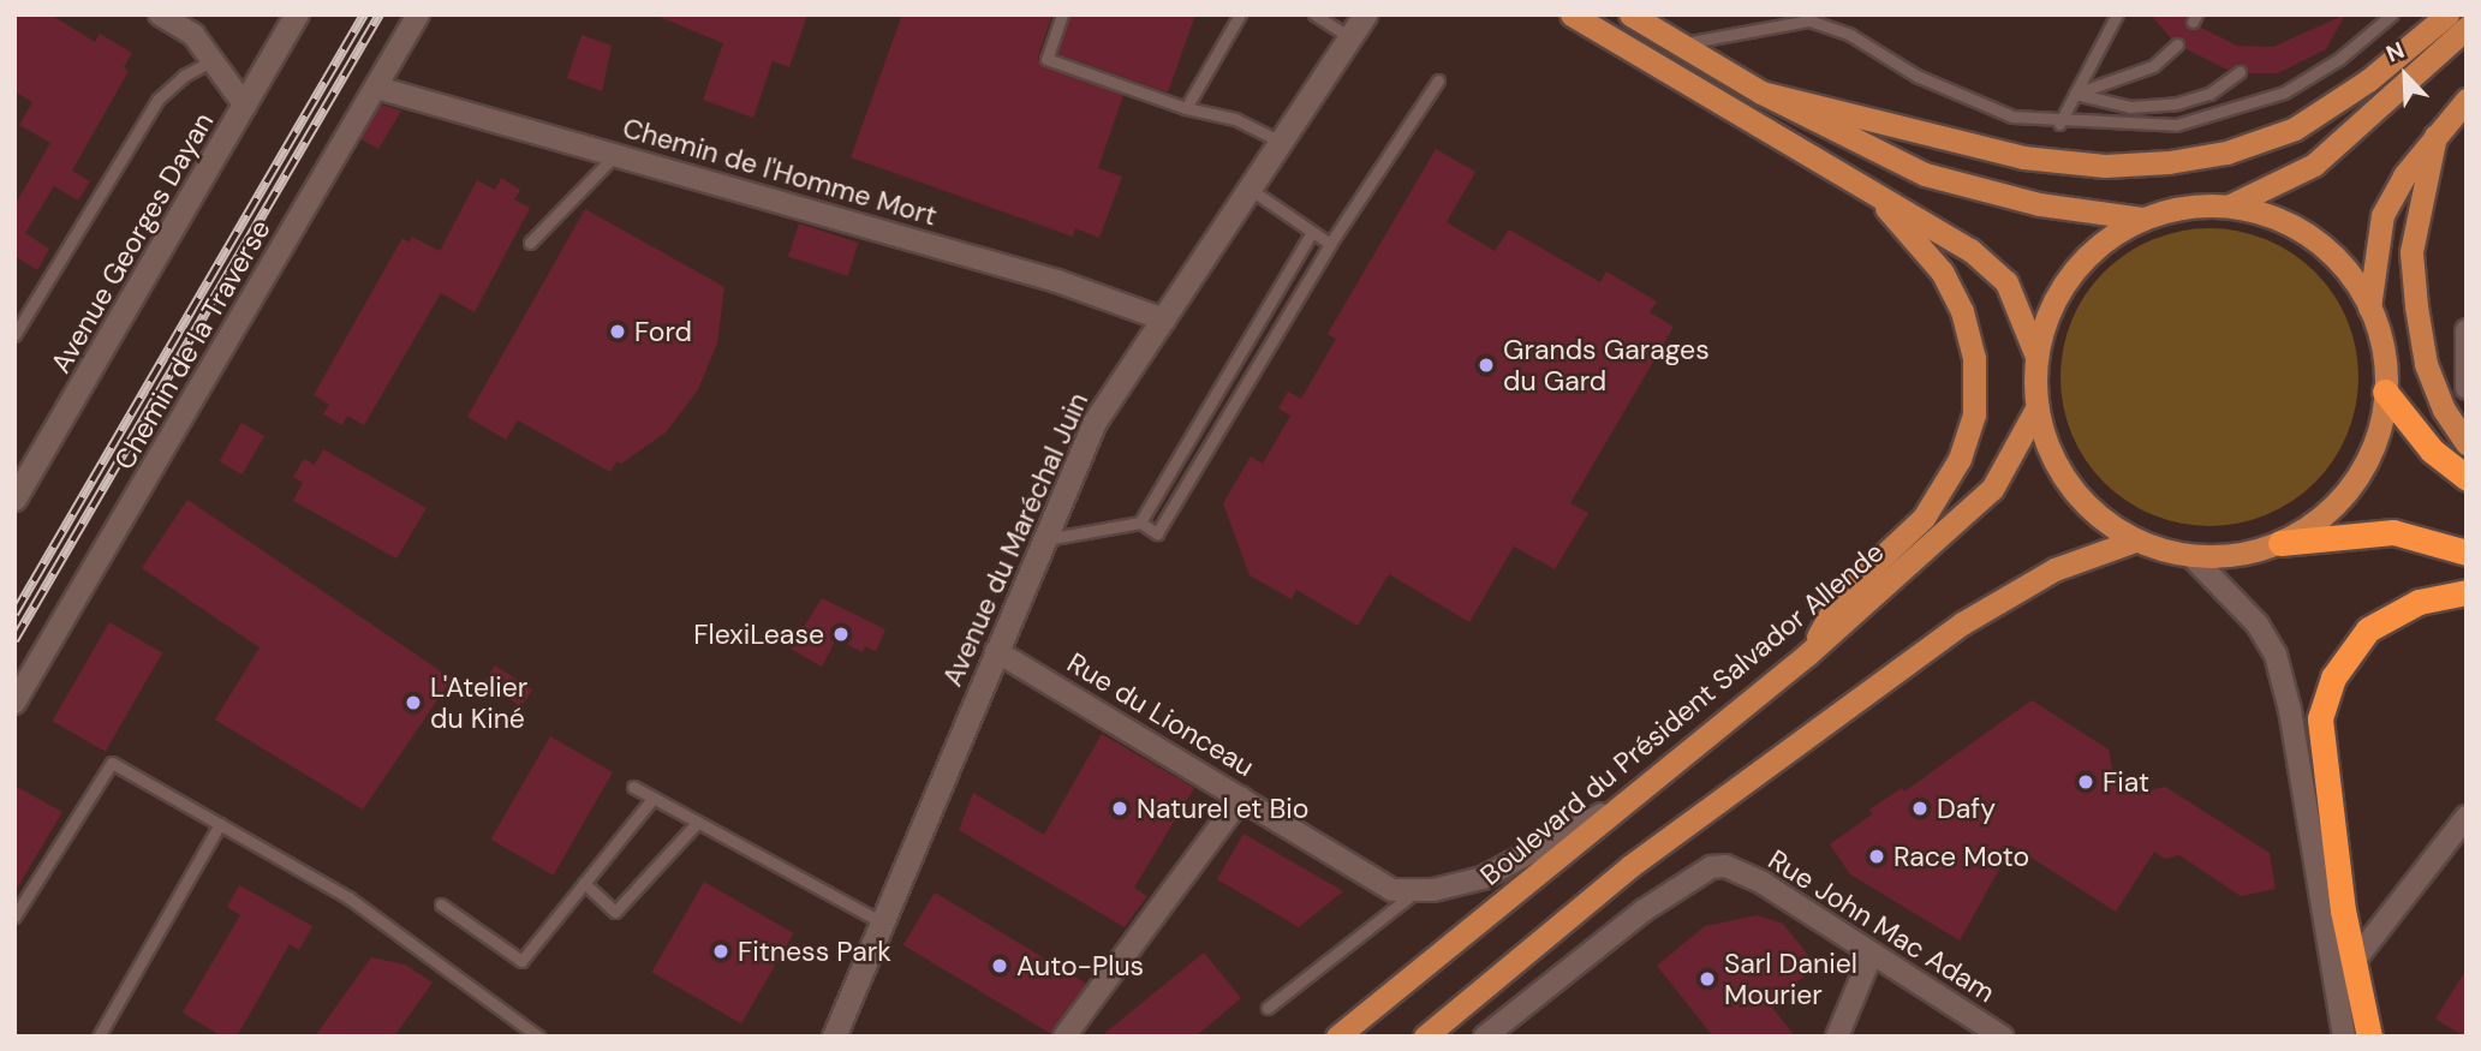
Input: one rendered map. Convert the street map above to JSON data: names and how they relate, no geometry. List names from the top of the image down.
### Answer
{
  "streets": {
    "main road": ["Boulevard du Président Salvador Allende"],
    "street": [
      "Chemin de l'Homme Mort",
      "Avenue Georges Dayan",
      "Chemin de la Traverse",
      "Avenue du Maréchal Juin",
      "Rue du Lionceau",
      "Rue John Mac Adam"
    ]
  },
  "crossings": [
    ["Chemin de l'Homme Mort", "Chemin de la Traverse"],
    ["Chemin de l'Homme Mort", "Avenue du Maréchal Juin"],
    ["Avenue du Maréchal Juin", "Rue du Lionceau"],
    ["Boulevard du Président Salvador Allende", "Rue du Lionceau"]
  ],
  "places": [
    "Ford",
    "Grands Garages du Gard",
    "FlexiLease",
    "L'Atelier du Kiné",
    "Fiat",
    "Naturel et Bio",
    "Dafy",
    "Race Moto",
    "Fitness Park",
    "Auto-Plus",
    "Sarl Daniel Mourier"
  ],
  "north": "top left"
}
